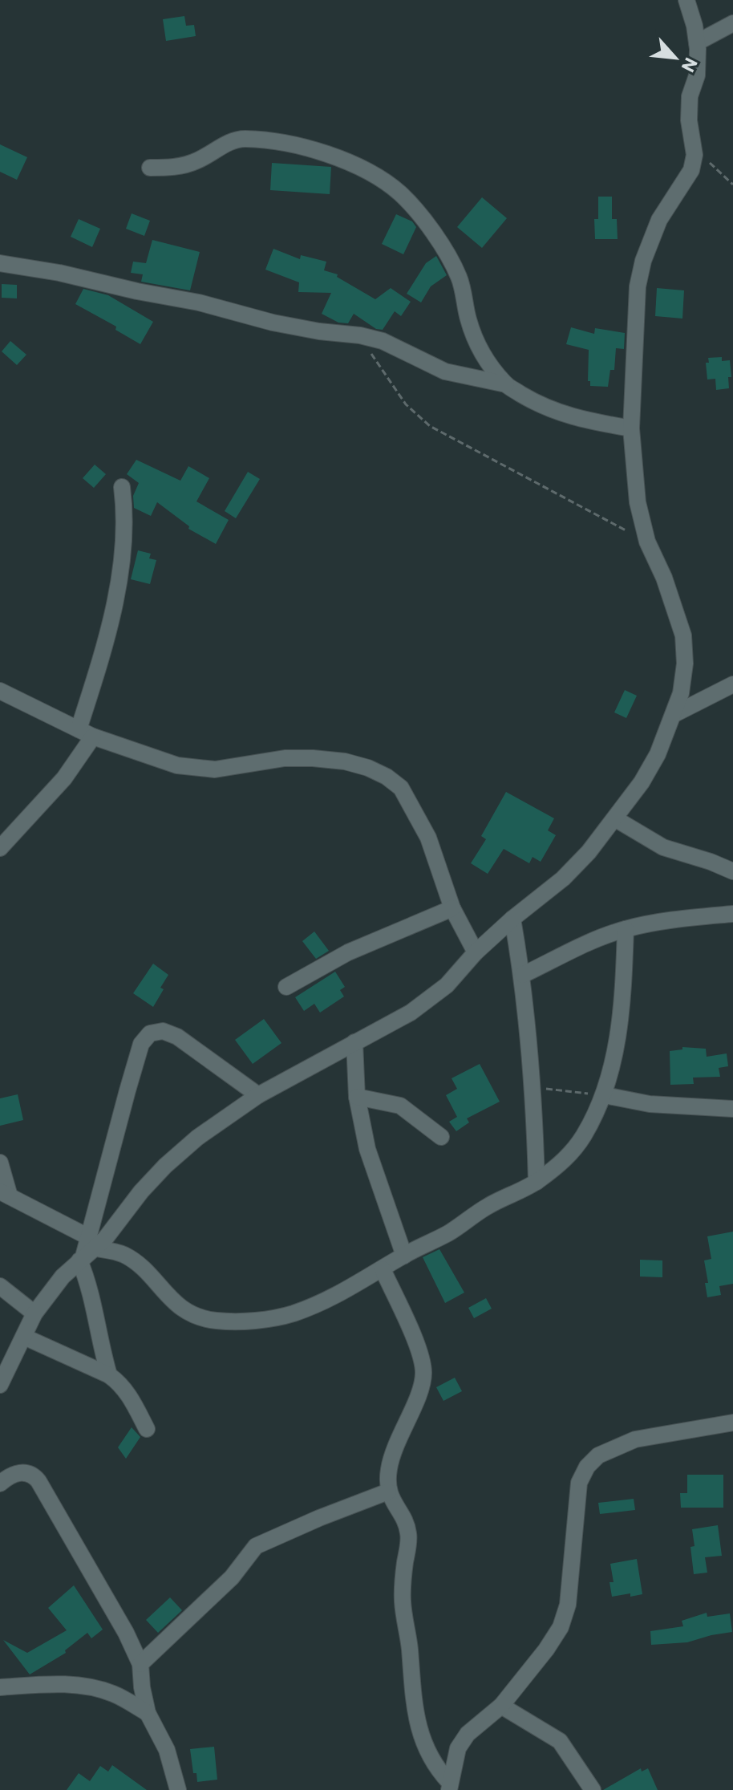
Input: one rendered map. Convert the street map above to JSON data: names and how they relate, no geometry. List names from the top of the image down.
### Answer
{
  "north": "bottom right"
}
